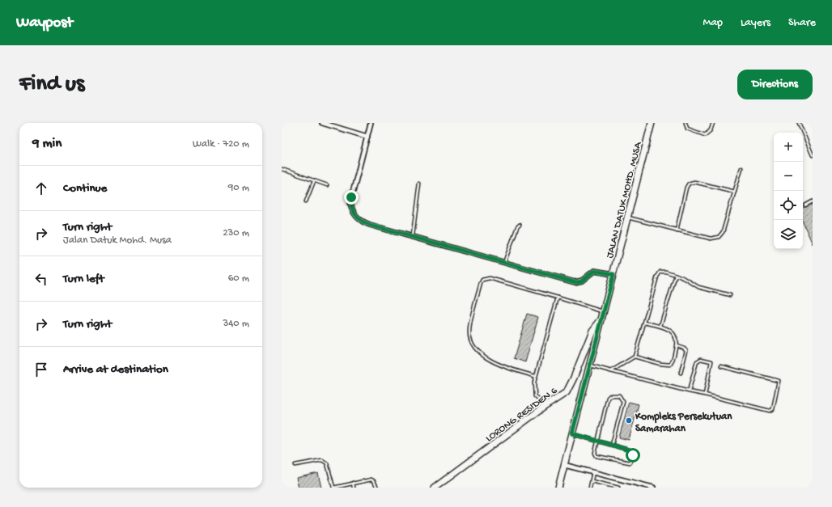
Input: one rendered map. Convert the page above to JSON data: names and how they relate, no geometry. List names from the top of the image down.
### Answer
{
  "streets": {
    "main road": ["JALAN DATUK MOHD. MUSA", "LORONG RESIDEN 6"]
  },
  "crossings": [
    ["JALAN DATUK MOHD. MUSA", "LORONG RESIDEN 6"]
  ],
  "places": ["Kompleks Persekutuan Samarahan"],
  "page": {
    "header": "Waypost",
    "nav": ["Map", "Layers", "Share"],
    "buttons": "Directions",
    "title": "Find us",
    "heading": ["9 min", "Walk · 720 m"],
    "map_buttons": ["+", "−"],
    "list": [
      ["Continue", "90 m"],
      ["Turn right", "Jalan Datuk Mohd. Musa", "230 m"],
      ["Turn left", "60 m"],
      ["Turn right", "340 m"],
      "Arrive at destination"
    ]
  }
}
